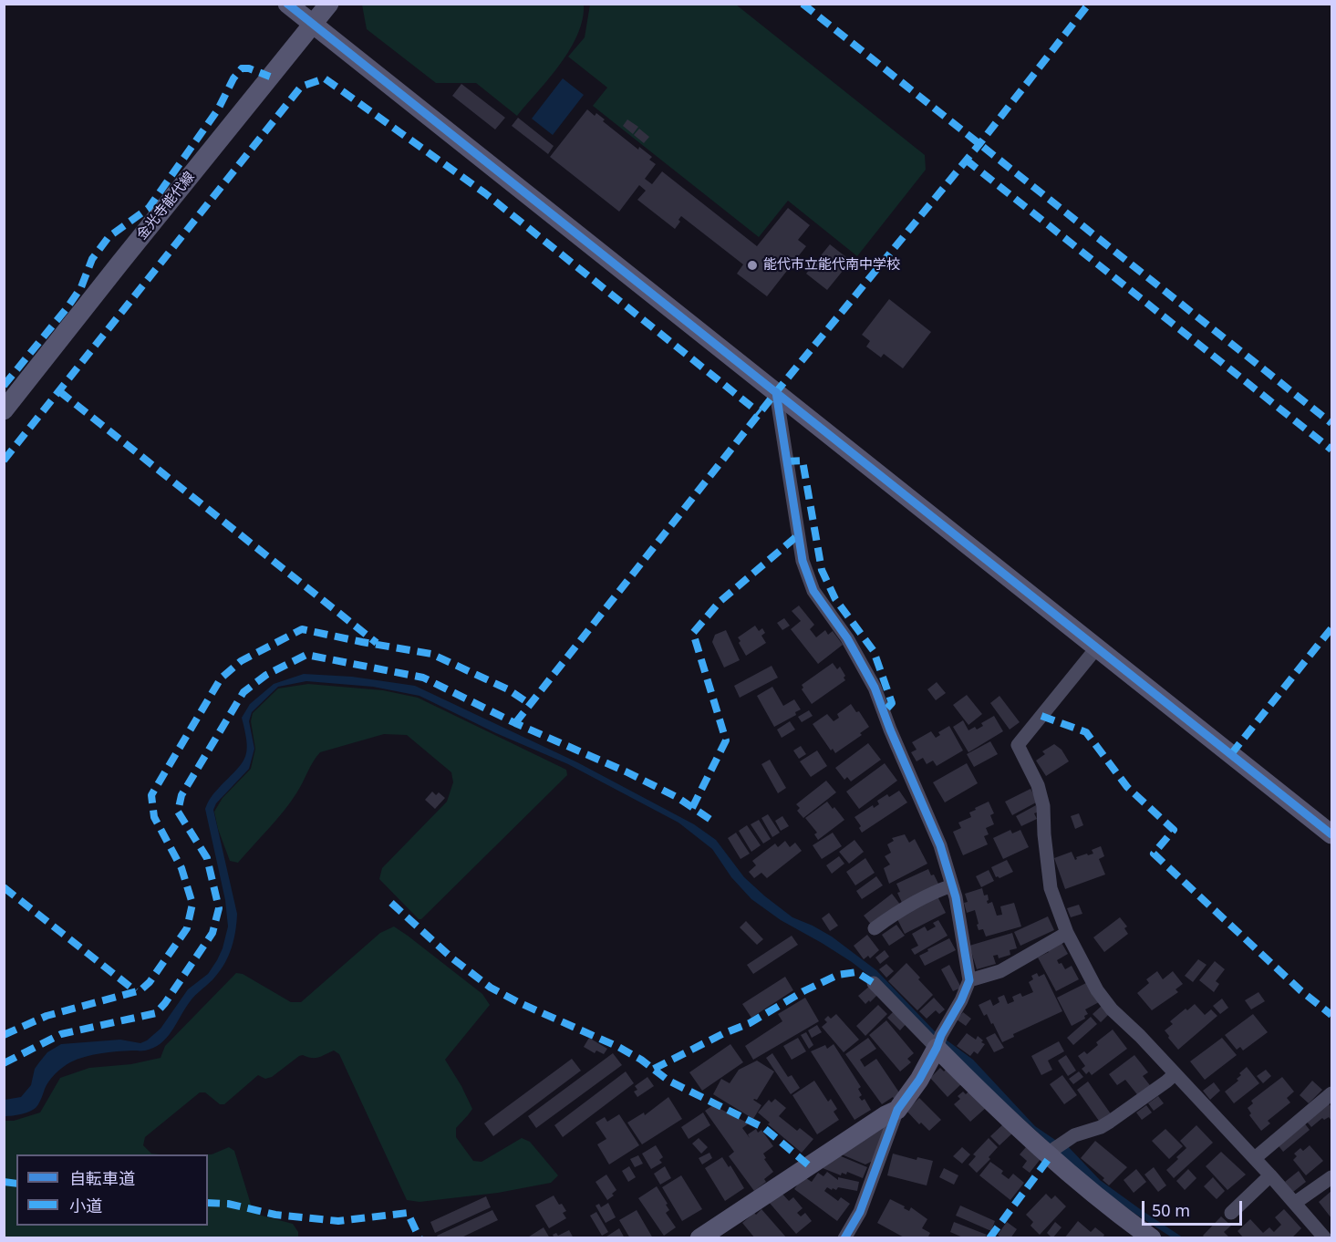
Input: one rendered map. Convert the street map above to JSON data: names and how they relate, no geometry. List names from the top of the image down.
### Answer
{
  "streets": {
    "street": ["金光寺能代線"]
  },
  "places": ["能代市立能代南中学校"],
  "legend": ["自転車道", "小道"],
  "scale_bar": "50 m"
}
